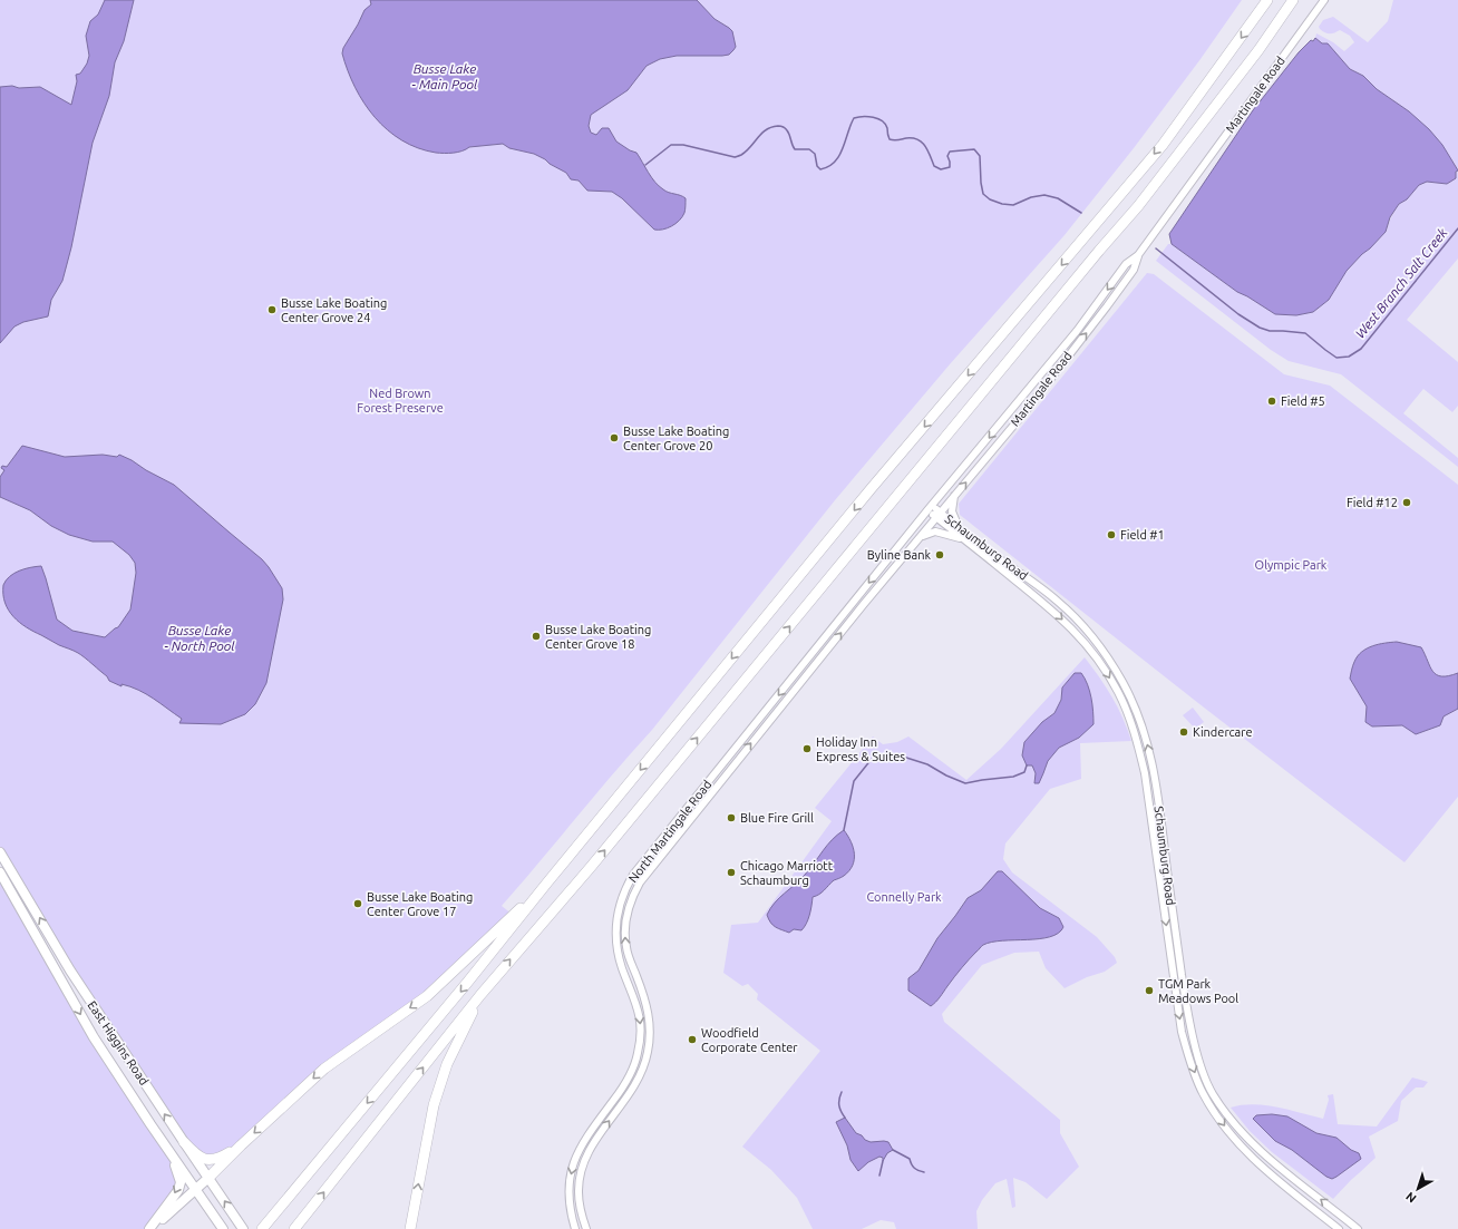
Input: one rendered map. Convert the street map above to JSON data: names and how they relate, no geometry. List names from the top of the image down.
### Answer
{
  "streets": {
    "main road": ["East Higgins Road"],
    "street": ["Martingale Road", "Schaumburg Road", "North Martingale Road"]
  },
  "crossings": [
    ["Martingale Road", "Schaumburg Road"],
    ["Martingale Road", "North Martingale Road"],
    ["Schaumburg Road", "North Martingale Road"]
  ],
  "water": ["Busse Lake - Main Pool", "West Branch Salt Creek", "Busse Lake - North Pool"],
  "parks": ["Ned Brown Forest Preserve", "Olympic Park", "Connelly Park"],
  "places": [
    "Busse Lake Boating Center Grove 24",
    "Field #5",
    "Busse Lake Boating Center Grove 20",
    "Field #12",
    "Field #1",
    "Byline Bank",
    "Busse Lake Boating Center Grove 18",
    "Kindercare",
    "Holiday Inn Express & Suites",
    "Blue Fire Grill",
    "Chicago Marriott Schaumburg",
    "Busse Lake Boating Center Grove 17",
    "TGM Park Meadows Pool",
    "Woodfield Corporate Center"
  ],
  "north": "bottom left"
}
